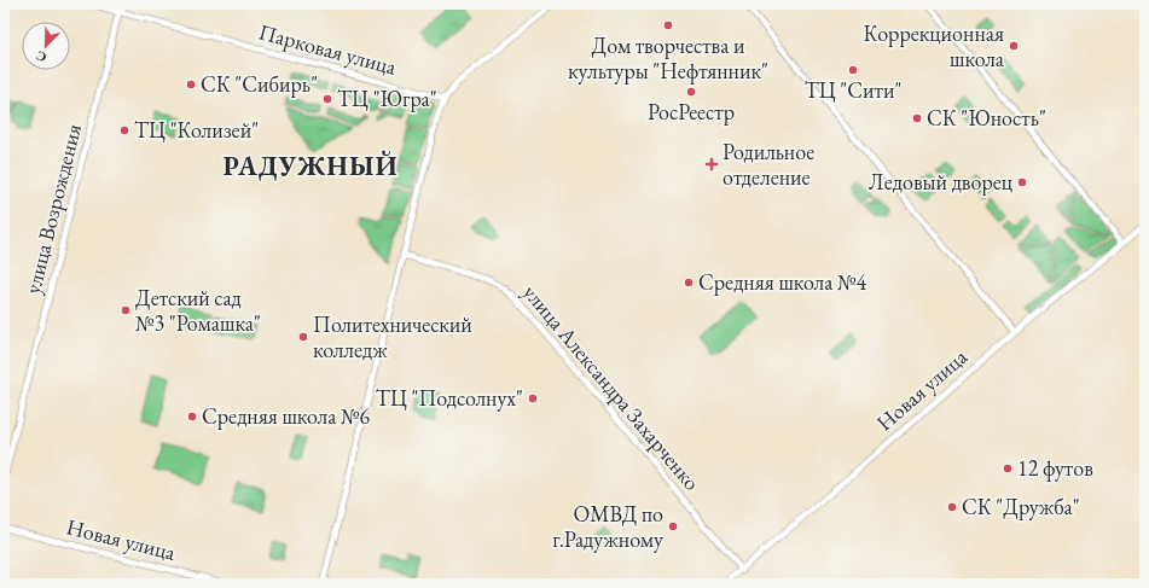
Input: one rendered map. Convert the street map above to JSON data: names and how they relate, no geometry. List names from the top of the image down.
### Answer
{
  "streets": {
    "street": [
      "Парковая улица",
      "улица Возрождения",
      "улица Александра Захарченко",
      "Новая улица"
    ]
  },
  "crossings": [
    ["Парковая улица", "улица Возрождения"],
    ["улица Александра Захарченко", "Новая улица"]
  ],
  "districts": ["РАДУЖНЫЙ"],
  "places": {
    "other": [
      "Дом творчества и культуры \"Нефтянник\"",
      "Коррекционная школа",
      "ТЦ \"Сити\"",
      "СК \"Сибирь\"",
      "РосРеестр",
      "ТЦ \"Югра\"",
      "СК \"Юность\"",
      "ТЦ \"Колизей\"",
      "Ледовый дворец",
      "Средняя школа №4",
      "Детский сад №3 \"Ромашка\"",
      "Политехнический колледж",
      "ТЦ \"Подсолнух\"",
      "Средняя школа №6",
      "12 футов",
      "СК \"Дружба\"",
      "ОМВД по г.Радужному"
    ],
    "health": ["Родильное отделение"]
  },
  "north": "bottom left"
}
